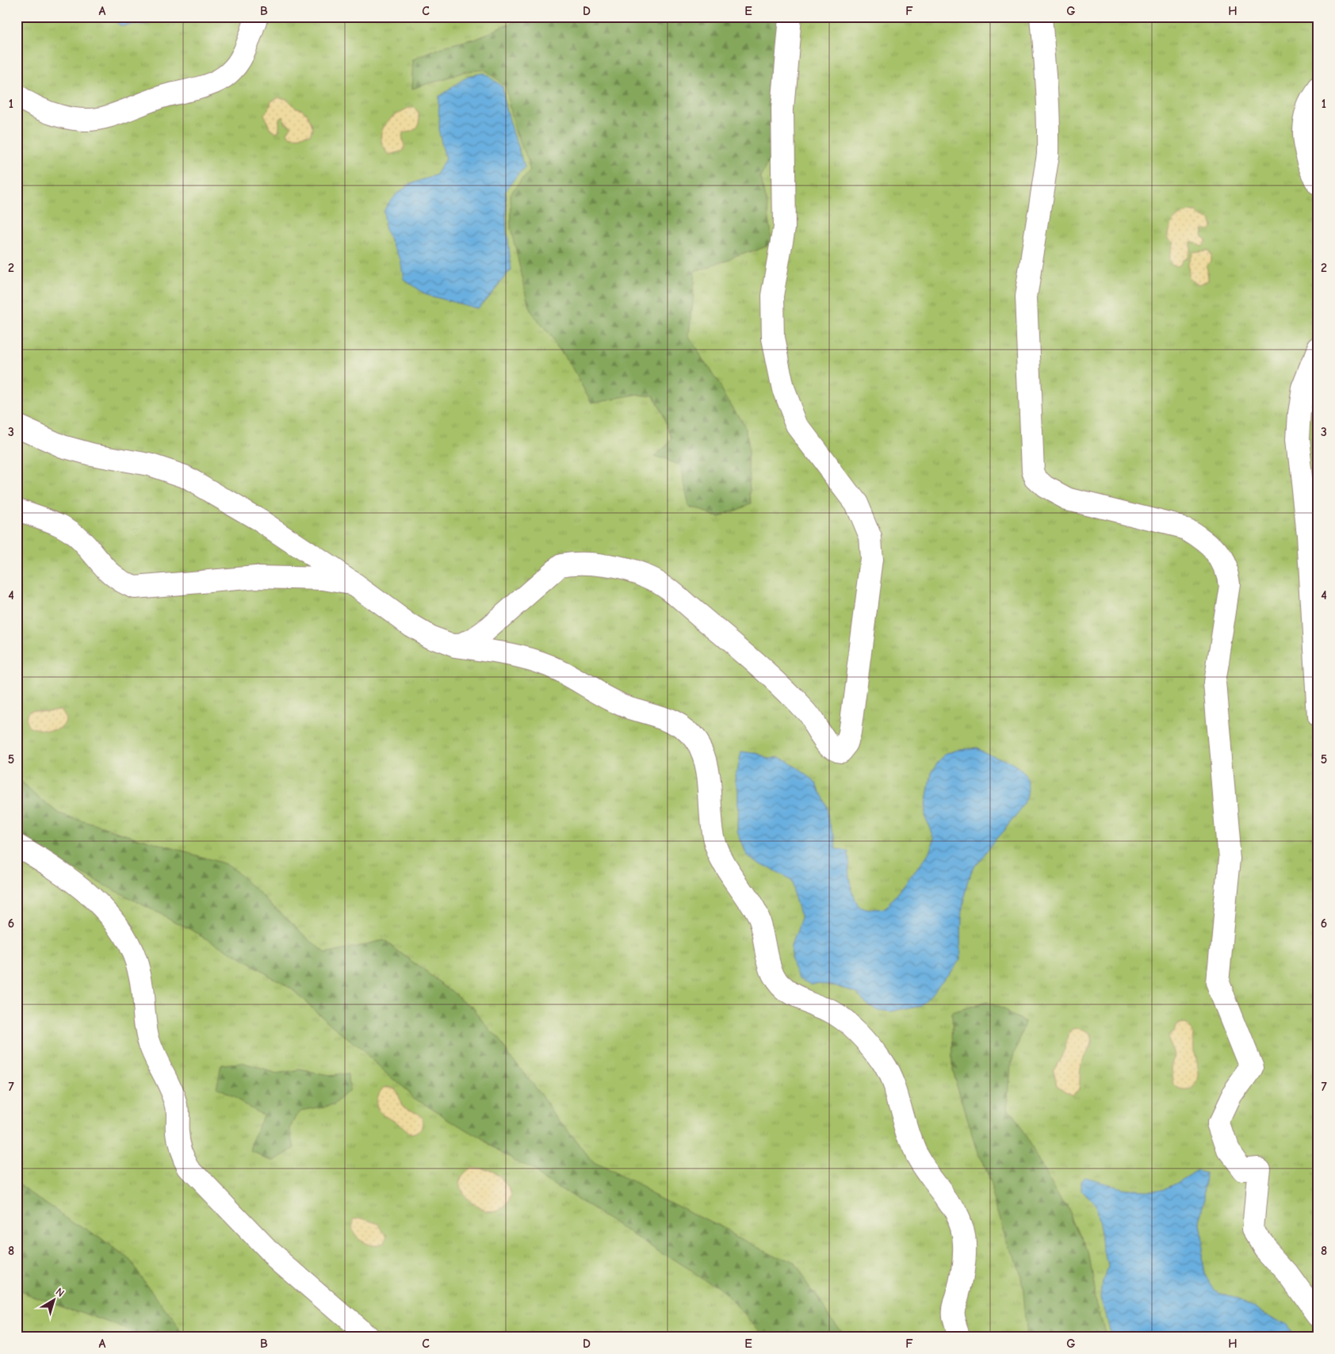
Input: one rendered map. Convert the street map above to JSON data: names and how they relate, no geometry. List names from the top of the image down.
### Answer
{
  "north": "top right",
  "grid": {
    "columns": [
      "A",
      "B",
      "C",
      "D",
      "E",
      "F",
      "G",
      "H"
    ],
    "rows": [
      "1",
      "2",
      "3",
      "4",
      "5",
      "6",
      "7",
      "8"
    ]
  }
}
